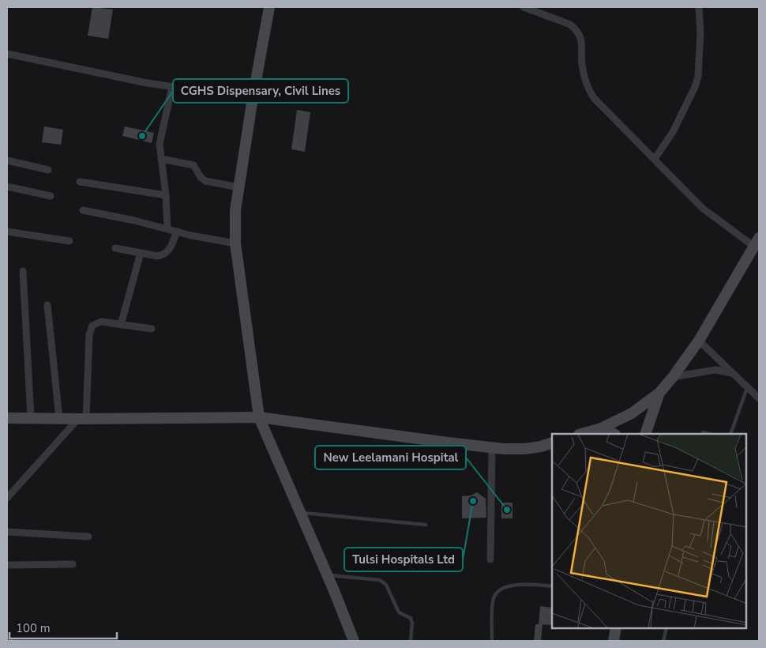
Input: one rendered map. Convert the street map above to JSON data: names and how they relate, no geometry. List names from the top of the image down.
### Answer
{
  "places": ["CGHS Dispensary, Civil Lines", "Tulsi Hospitals Ltd", "New Leelamani Hospital"],
  "scale_bar": "100 m"
}
